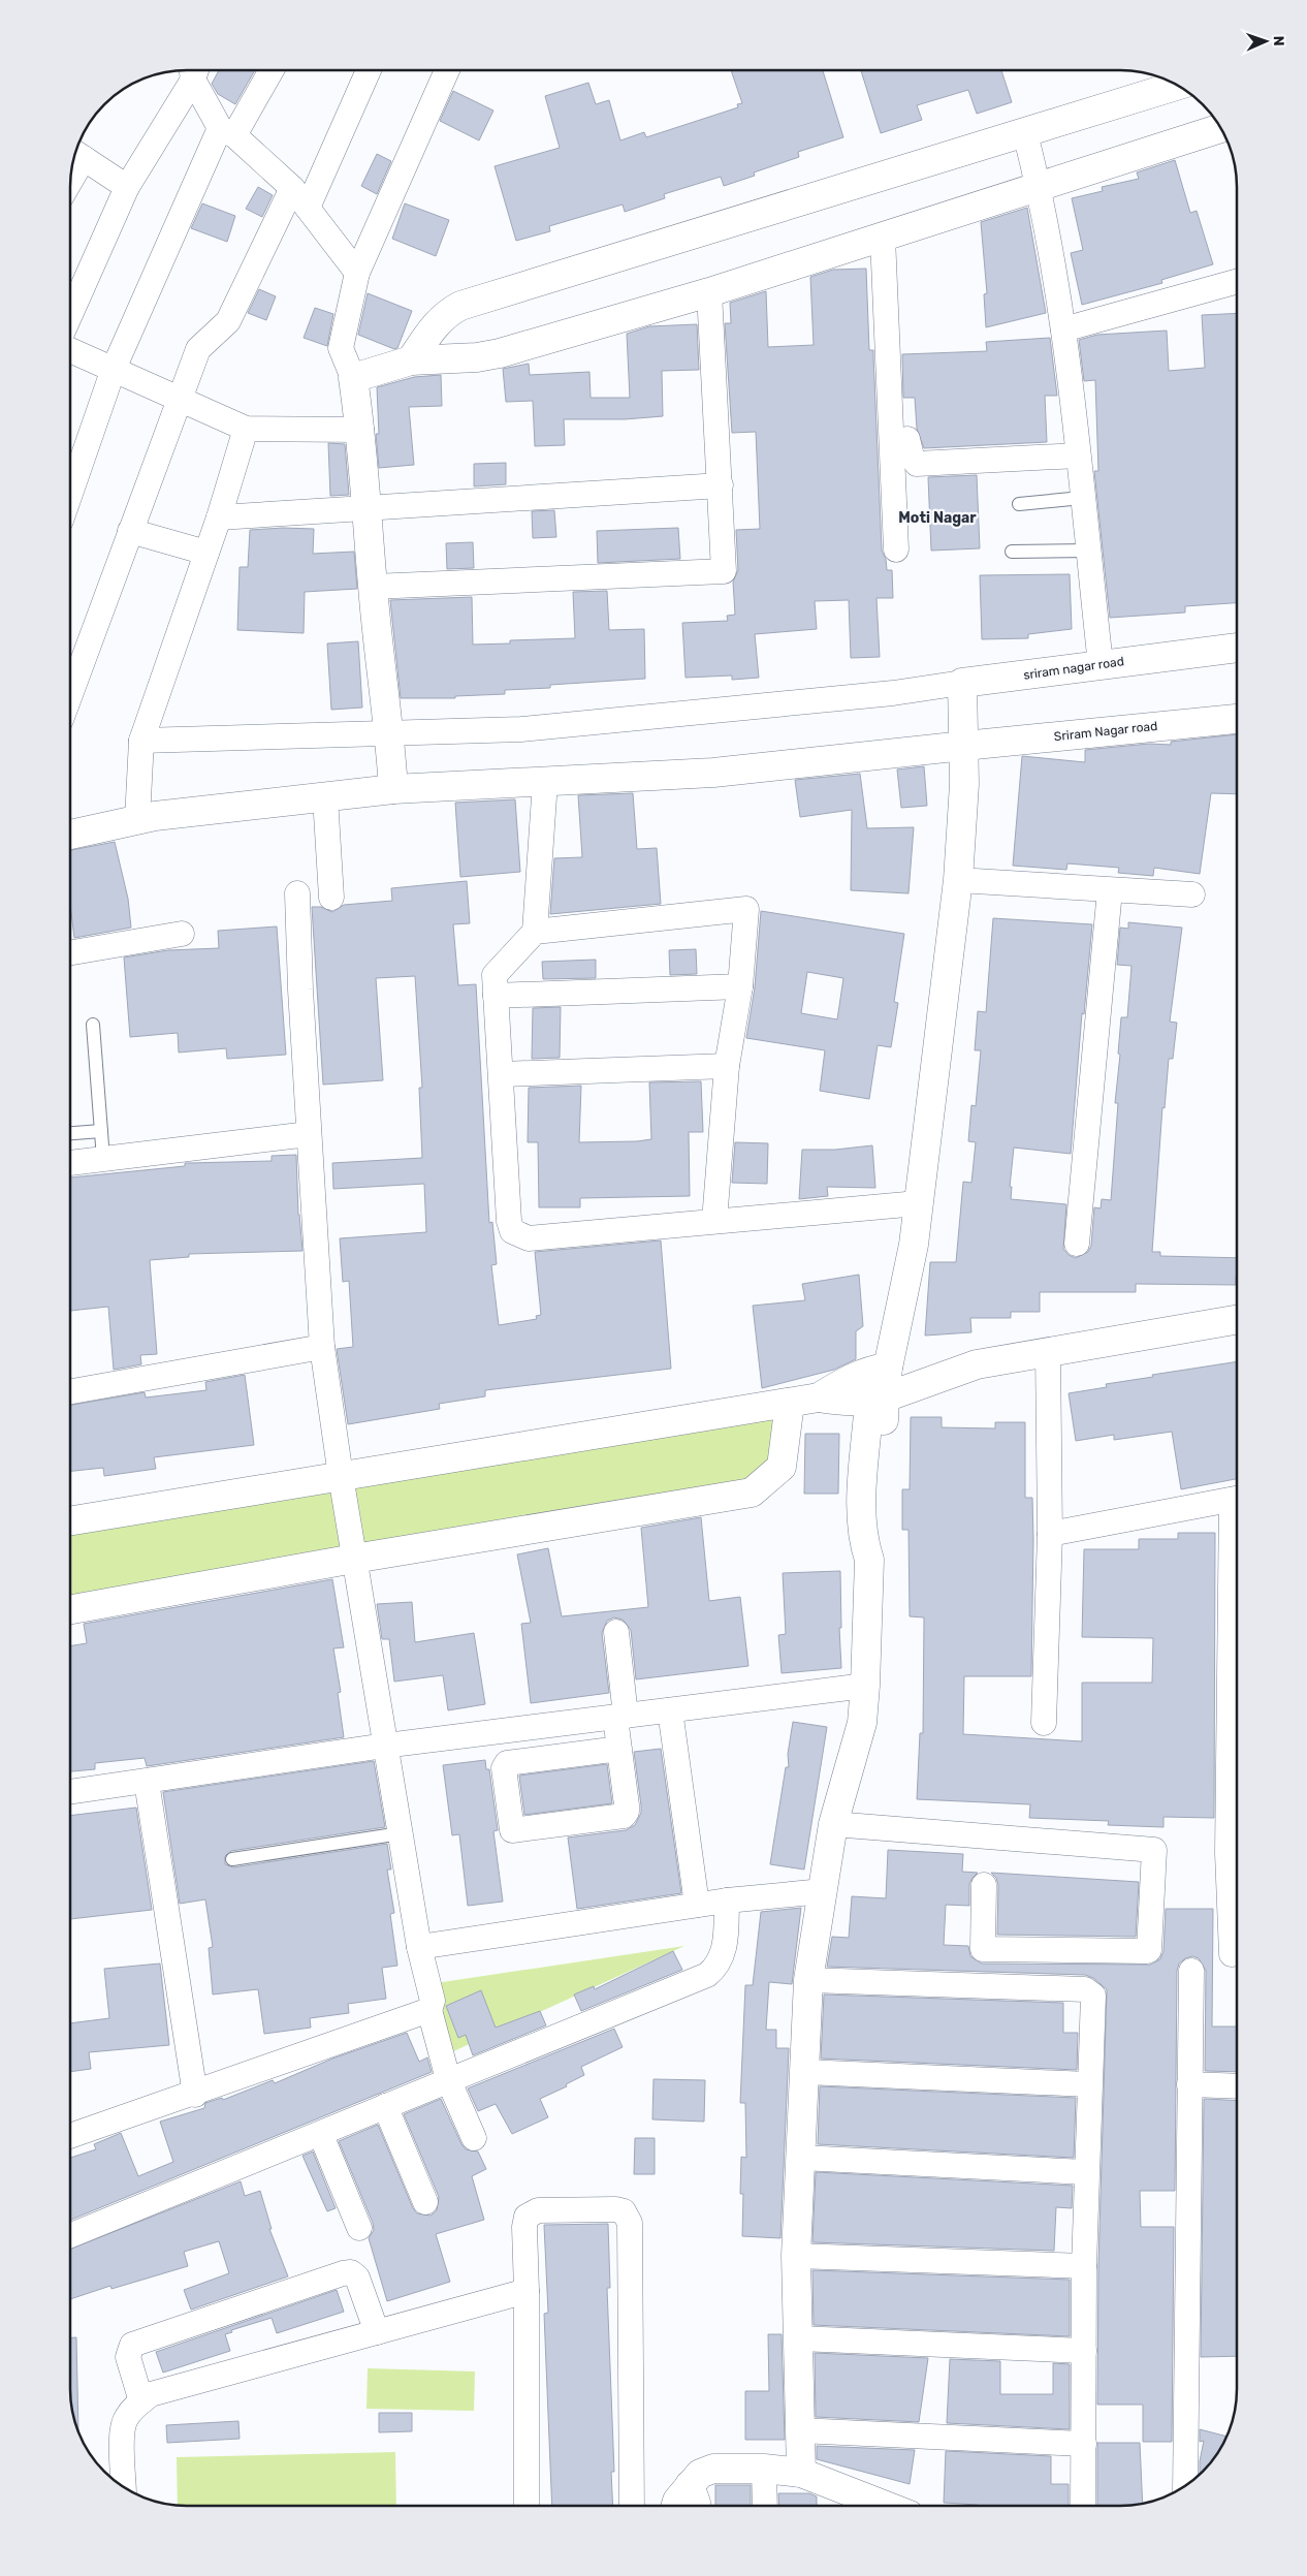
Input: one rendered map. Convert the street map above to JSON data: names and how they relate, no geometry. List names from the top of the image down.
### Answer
{
  "streets": {
    "street": ["sriram nagar road", "Sriram Nagar road"]
  },
  "districts": ["Moti Nagar"],
  "north": "right"
}
